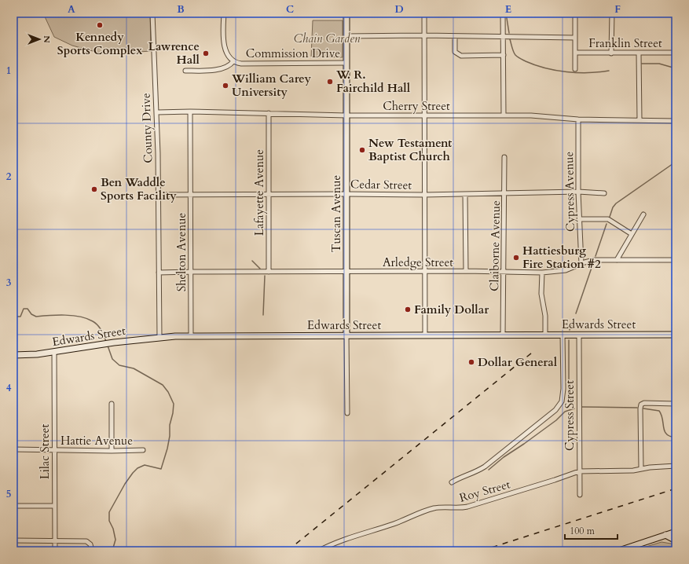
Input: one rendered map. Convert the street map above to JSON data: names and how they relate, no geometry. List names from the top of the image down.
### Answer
{
  "streets": {
    "main road": ["Tuscan Avenue", "Edwards Street"],
    "street": [
      "Franklin Street",
      "Commission Drive",
      "Cherry Street",
      "County Drive",
      "Cedar Street",
      "Cypress Avenue",
      "Lafayette Avenue",
      "Claiborne Avenue",
      "Shelton Avenue",
      "Arledge Street",
      "Cypress Street",
      "Hattie Avenue",
      "Lilac Street",
      "Roy Street"
    ]
  },
  "crossings": [
    ["Commission Drive", "Tuscan Avenue"],
    ["Cherry Street", "County Drive"],
    ["Cherry Street", "Cypress Avenue"],
    ["Cherry Street", "Lafayette Avenue"],
    ["Cherry Street", "Tuscan Avenue"],
    ["Cherry Street", "Shelton Avenue"],
    ["County Drive", "Cedar Street"],
    ["County Drive", "Arledge Street"],
    ["County Drive", "Edwards Street"],
    ["Cedar Street", "Cypress Avenue"],
    ["Cedar Street", "Lafayette Avenue"],
    ["Cedar Street", "Tuscan Avenue"],
    ["Cedar Street", "Claiborne Avenue"],
    ["Cedar Street", "Shelton Avenue"],
    ["Cypress Avenue", "Arledge Street"],
    ["Lafayette Avenue", "Arledge Street"],
    ["Tuscan Avenue", "Arledge Street"],
    ["Tuscan Avenue", "Edwards Street"],
    ["Claiborne Avenue", "Arledge Street"],
    ["Claiborne Avenue", "Edwards Street"],
    ["Shelton Avenue", "Arledge Street"],
    ["Shelton Avenue", "Edwards Street"],
    ["Edwards Street", "Cypress Street"],
    ["Edwards Street", "Lilac Street"],
    ["Cypress Street", "Roy Street"],
    ["Hattie Avenue", "Lilac Street"]
  ],
  "parks": ["Chain Garden"],
  "places": [
    "Kennedy Sports Complex",
    "Lawrence Hall",
    "W. R. Fairchild Hall",
    "William Carey University",
    "New Testament Baptist Church",
    "Ben Waddle Sports Facility",
    "Hattiesburg Fire Station #2",
    "Family Dollar",
    "Dollar General"
  ],
  "scale_bar": "100 m",
  "north": "right",
  "grid": {
    "columns": [
      "A",
      "B",
      "C",
      "D",
      "E",
      "F"
    ],
    "rows": [
      "1",
      "2",
      "3",
      "4",
      "5"
    ]
  }
}
